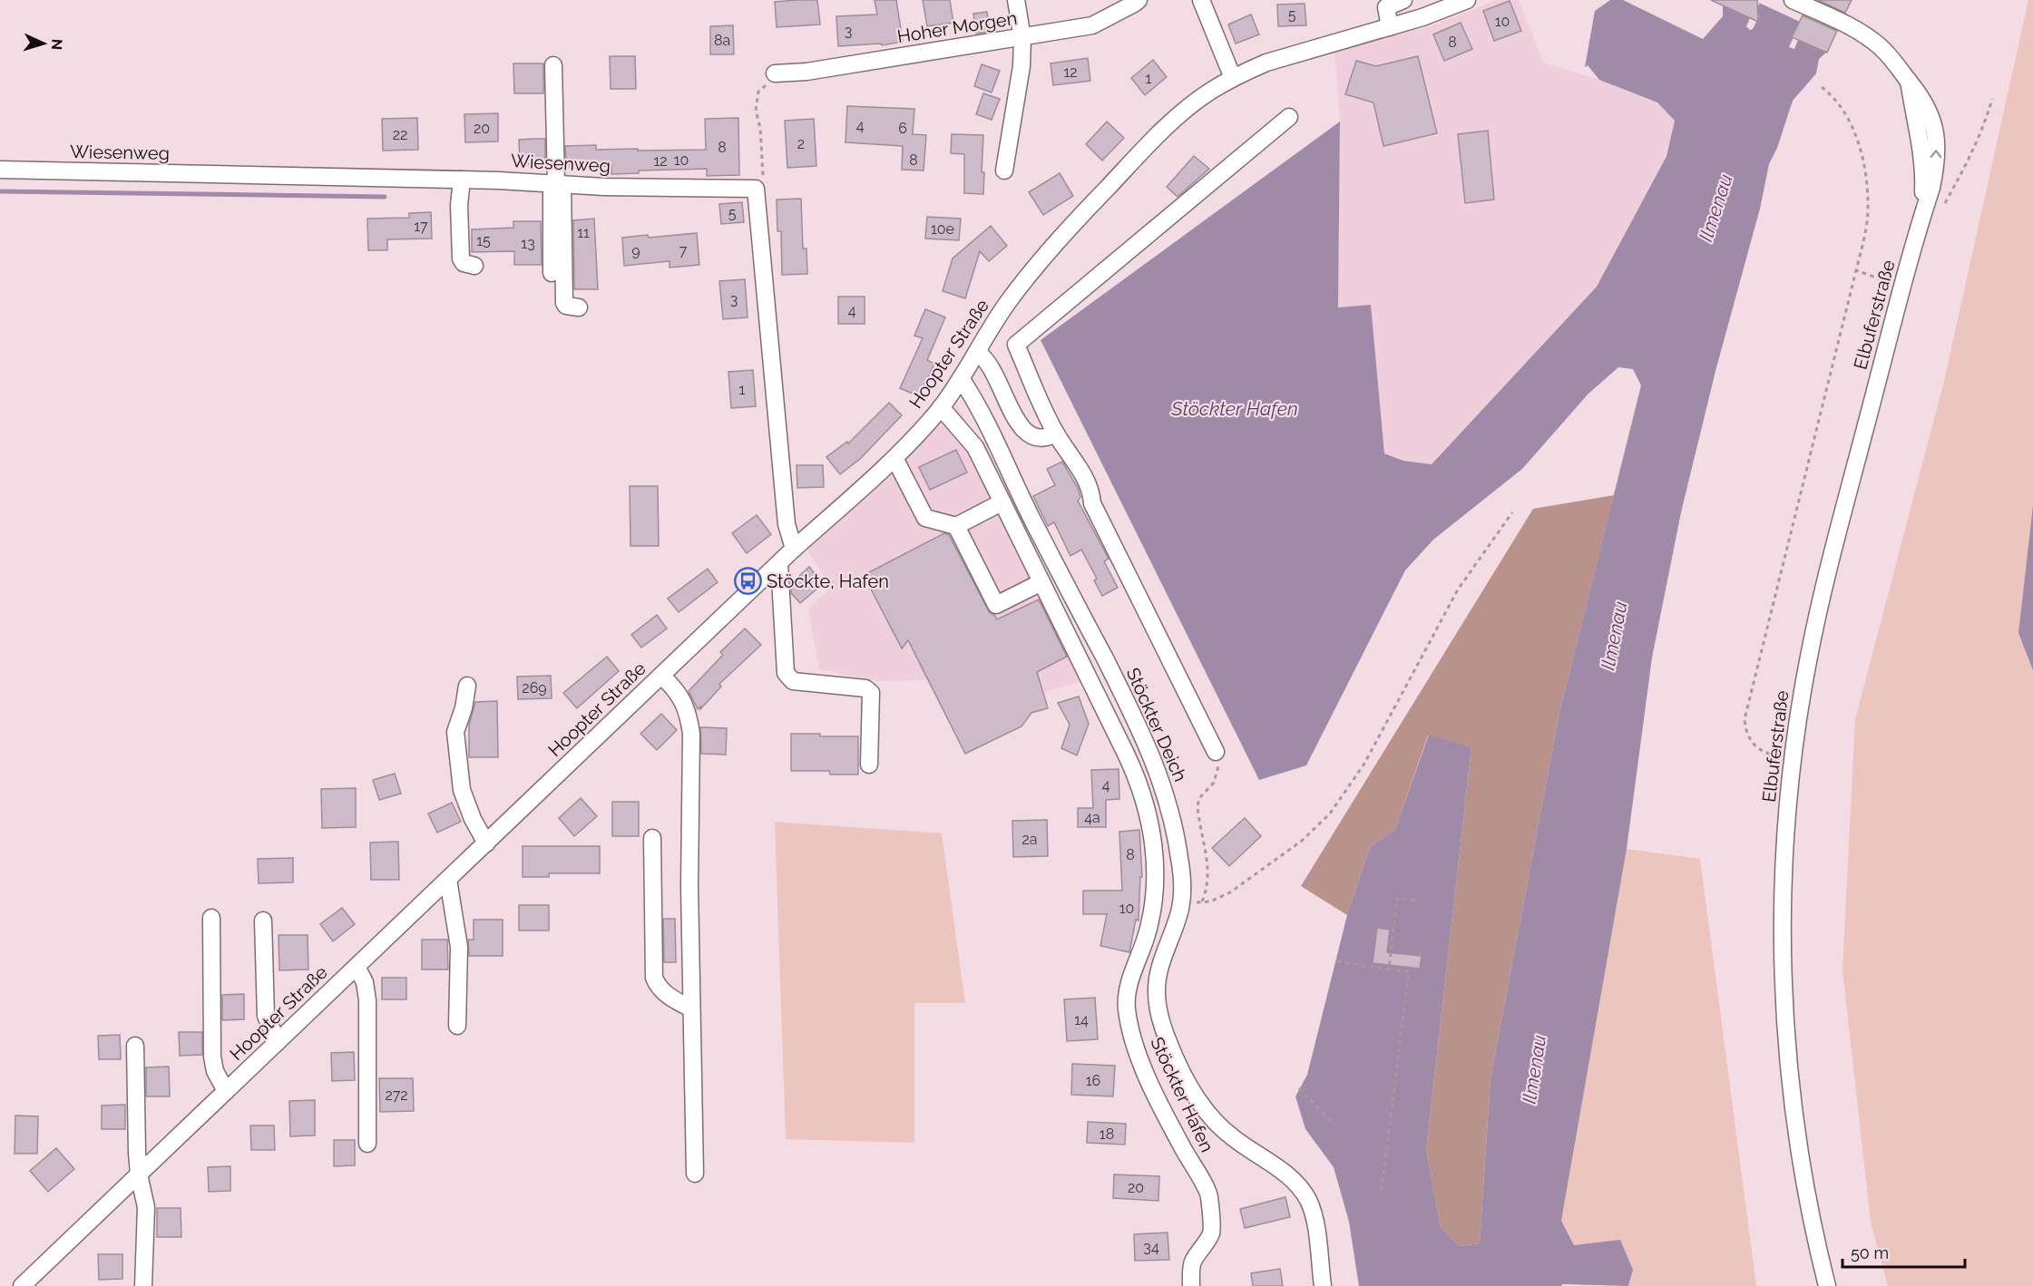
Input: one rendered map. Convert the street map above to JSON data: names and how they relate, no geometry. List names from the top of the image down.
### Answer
{
  "streets": {
    "street": [
      "Hoher Morgen",
      "Wiesenweg",
      "Elbuferstraße",
      "Hoopter Straße",
      "Stöckter Deich",
      "Stöckter Hafen"
    ]
  },
  "crossings": [
    ["Hoopter Straße", "Stöckter Deich"],
    ["Hoopter Straße", "Stöckter Hafen"]
  ],
  "water": ["Ilmenau", "Stöckter Hafen"],
  "places": {
    "bus stop": ["Stöckte, Hafen"]
  },
  "house_numbers": [
    "5",
    "10",
    "3",
    "8a",
    "8",
    "12",
    "1",
    "4",
    "20",
    "6",
    "22",
    "2",
    "8",
    "10",
    "8",
    "12",
    "5",
    "17",
    "10e",
    "11",
    "15",
    "13",
    "9",
    "7",
    "3",
    "4",
    "1",
    "269",
    "4",
    "4a",
    "2a",
    "8",
    "10",
    "14",
    "16",
    "272",
    "18",
    "20",
    "34"
  ],
  "scale_bar": "50 m",
  "north": "right"
}
